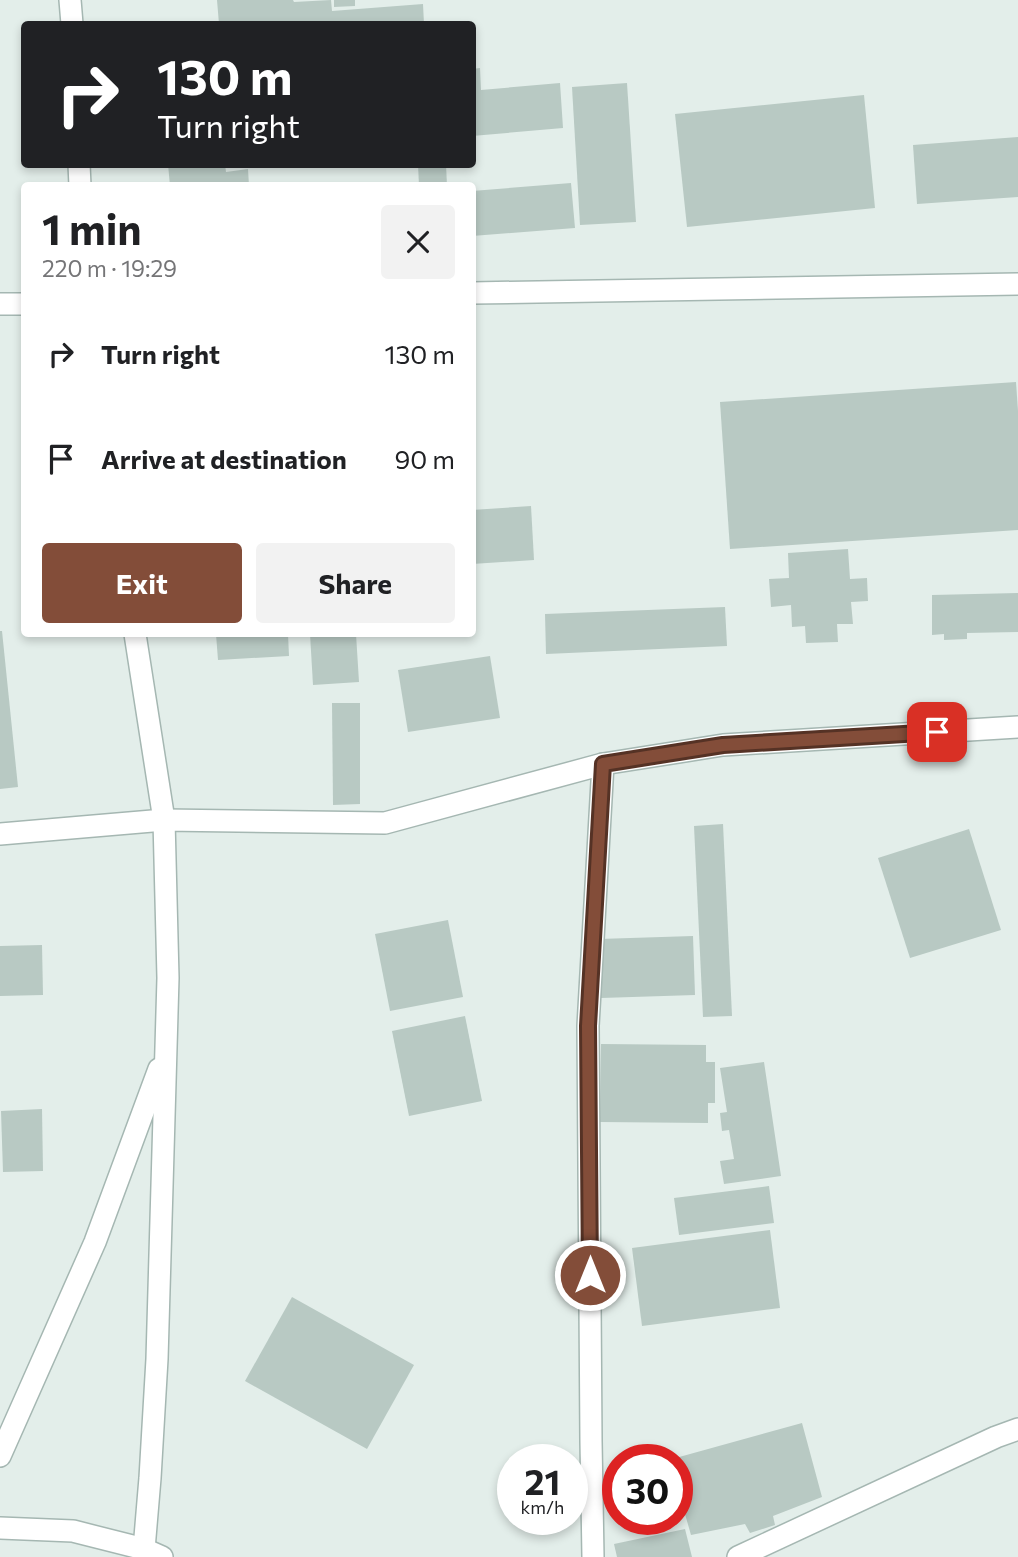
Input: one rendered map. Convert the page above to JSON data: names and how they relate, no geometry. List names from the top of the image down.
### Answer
{
  "page": {
    "turn": ["130 m", "Turn right"],
    "heading": ["1 min", "220 m · 19:29"],
    "list": [
      {
        "name": "Turn right",
        "value": "130 m"
      },
      {
        "name": "Arrive at destination",
        "value": "90 m"
      }
    ],
    "buttons": ["Exit", "Share"],
    "speed": "21 km/h",
    "limit": "30"
  }
}
